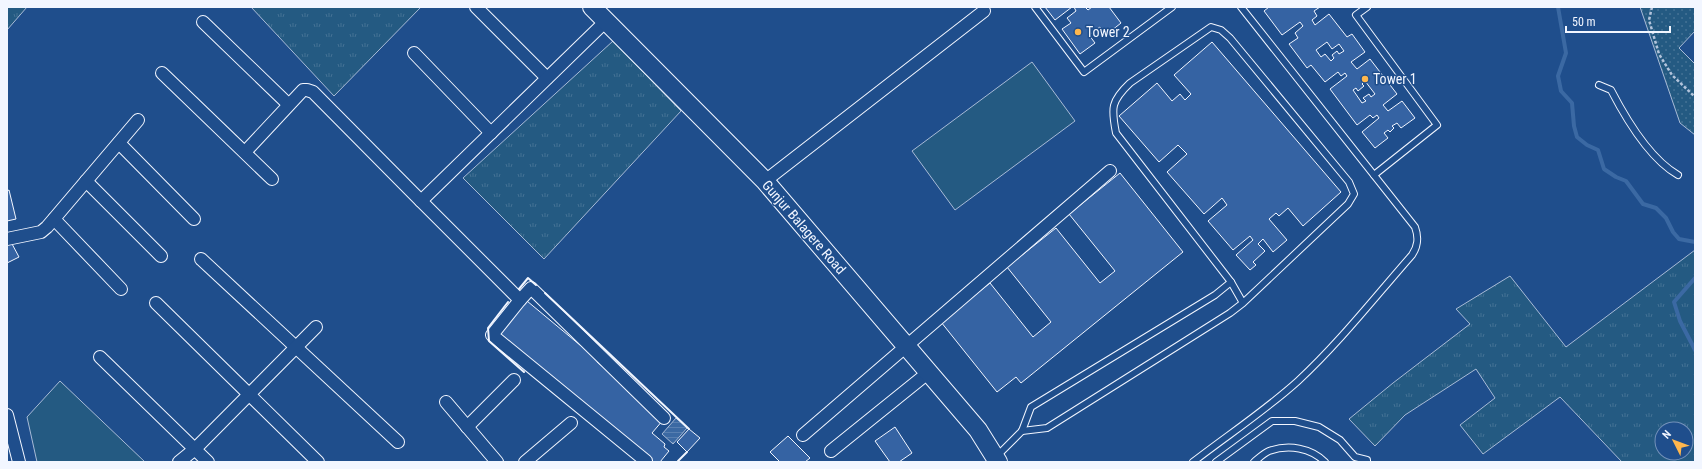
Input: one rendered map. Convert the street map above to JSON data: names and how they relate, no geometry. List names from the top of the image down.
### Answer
{
  "streets": {
    "street": ["Gunjur Balagere Road"]
  },
  "places": ["Tower 2", "Tower 1"],
  "scale_bar": "50 m",
  "north": "top left"
}
